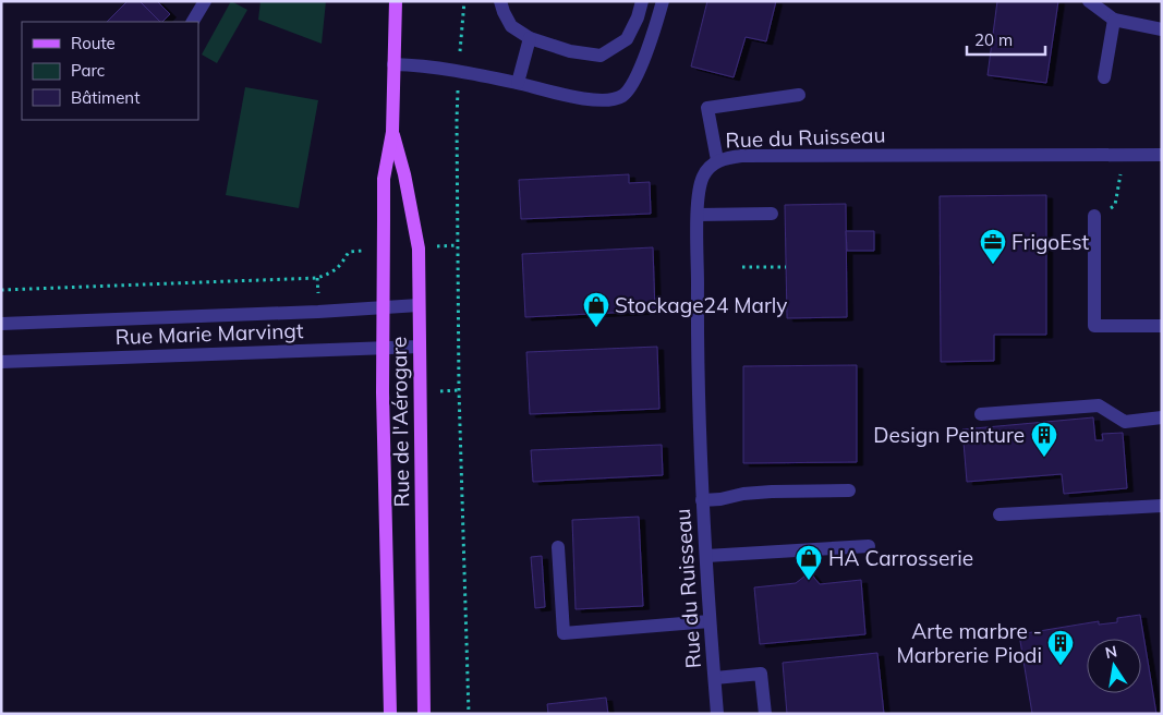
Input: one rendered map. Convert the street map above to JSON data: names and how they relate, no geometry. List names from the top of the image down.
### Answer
{
  "streets": {
    "main road": ["Rue de l'Aérogare"],
    "street": ["Rue du Ruisseau", "Rue Marie Marvingt"]
  },
  "crossings": [
    ["Rue Marie Marvingt", "Rue de l'Aérogare"]
  ],
  "places": {
    "office": ["FrigoEst"],
    "shop": ["Stockage24 Marly", "HA Carrosserie"],
    "building": ["Design Peinture", "Arte marbre - Marbrerie Piodi"]
  },
  "legend": ["Route", "Parc", "Bâtiment"],
  "scale_bar": "20 m",
  "north": "top"
}
